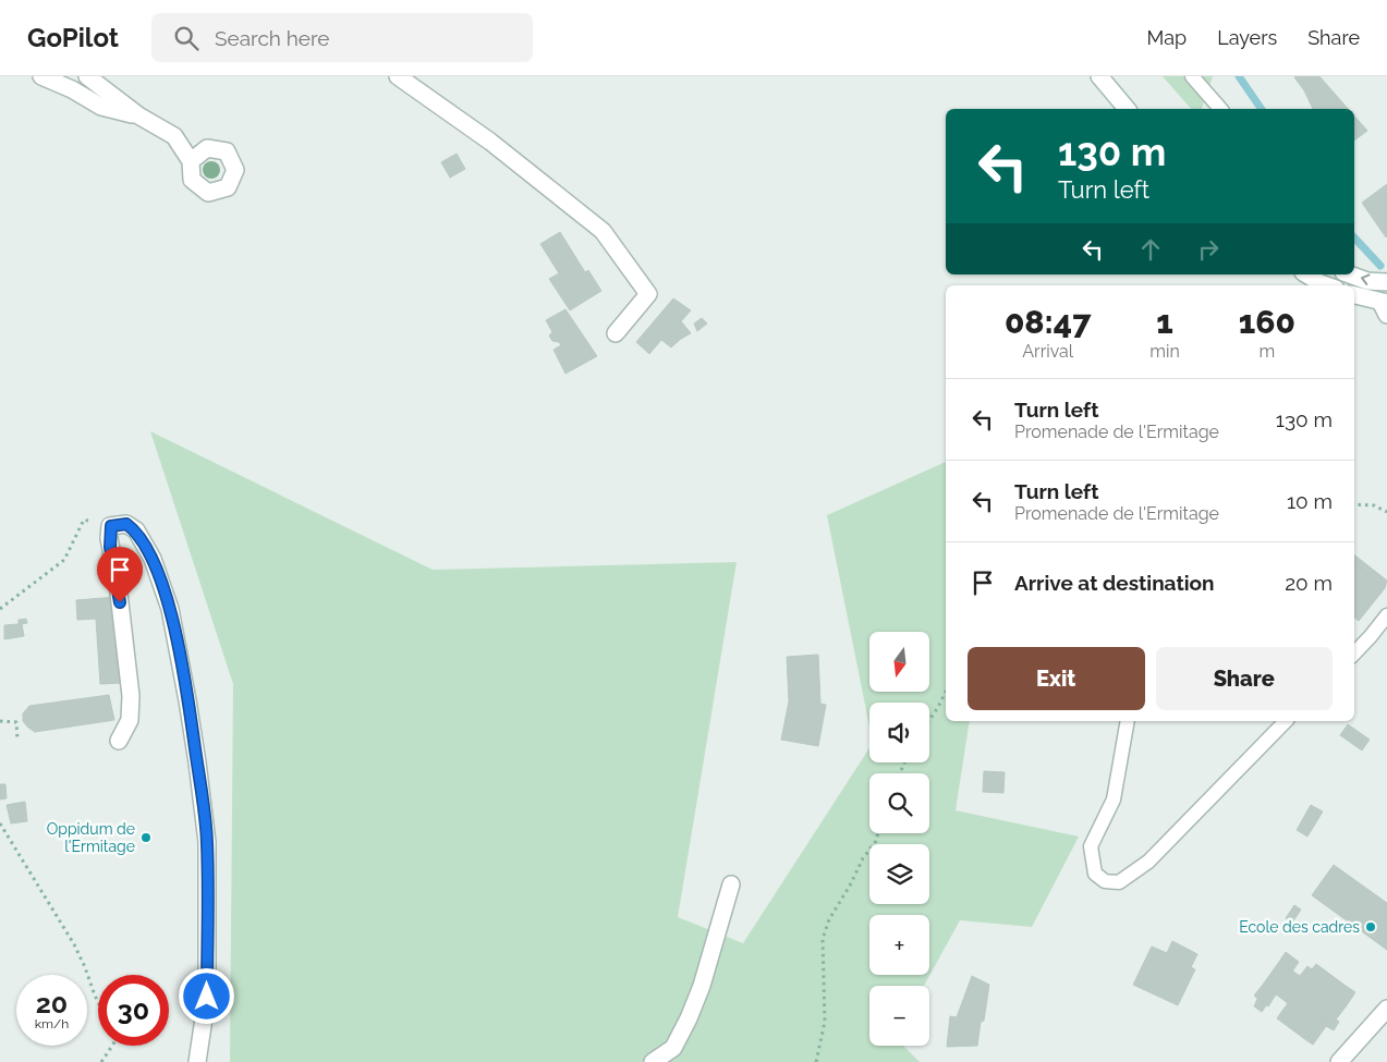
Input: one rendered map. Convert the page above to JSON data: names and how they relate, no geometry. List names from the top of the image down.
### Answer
{
  "places": ["Oppidum de l'Ermitage", "Ecole des cadres"],
  "north": "bottom",
  "page": {
    "header": "GoPilot",
    "search": "Search here",
    "nav": ["Map", "Layers", "Share"],
    "turn": ["130 m", "Turn left"],
    "eta": [
      "08:47",
      "Arrival",
      "1",
      "min",
      "160",
      "m"
    ],
    "list": [
      {
        "name": "Turn left",
        "note": "Promenade de l'Ermitage",
        "value": "130 m"
      },
      {
        "name": "Turn left",
        "note": "Promenade de l'Ermitage",
        "value": "10 m"
      },
      {
        "name": "Arrive at destination",
        "value": "20 m"
      }
    ],
    "map_buttons": ["+", "−"],
    "buttons": ["Exit", "Share"],
    "speed": "20 km/h",
    "limit": "30"
  }
}
